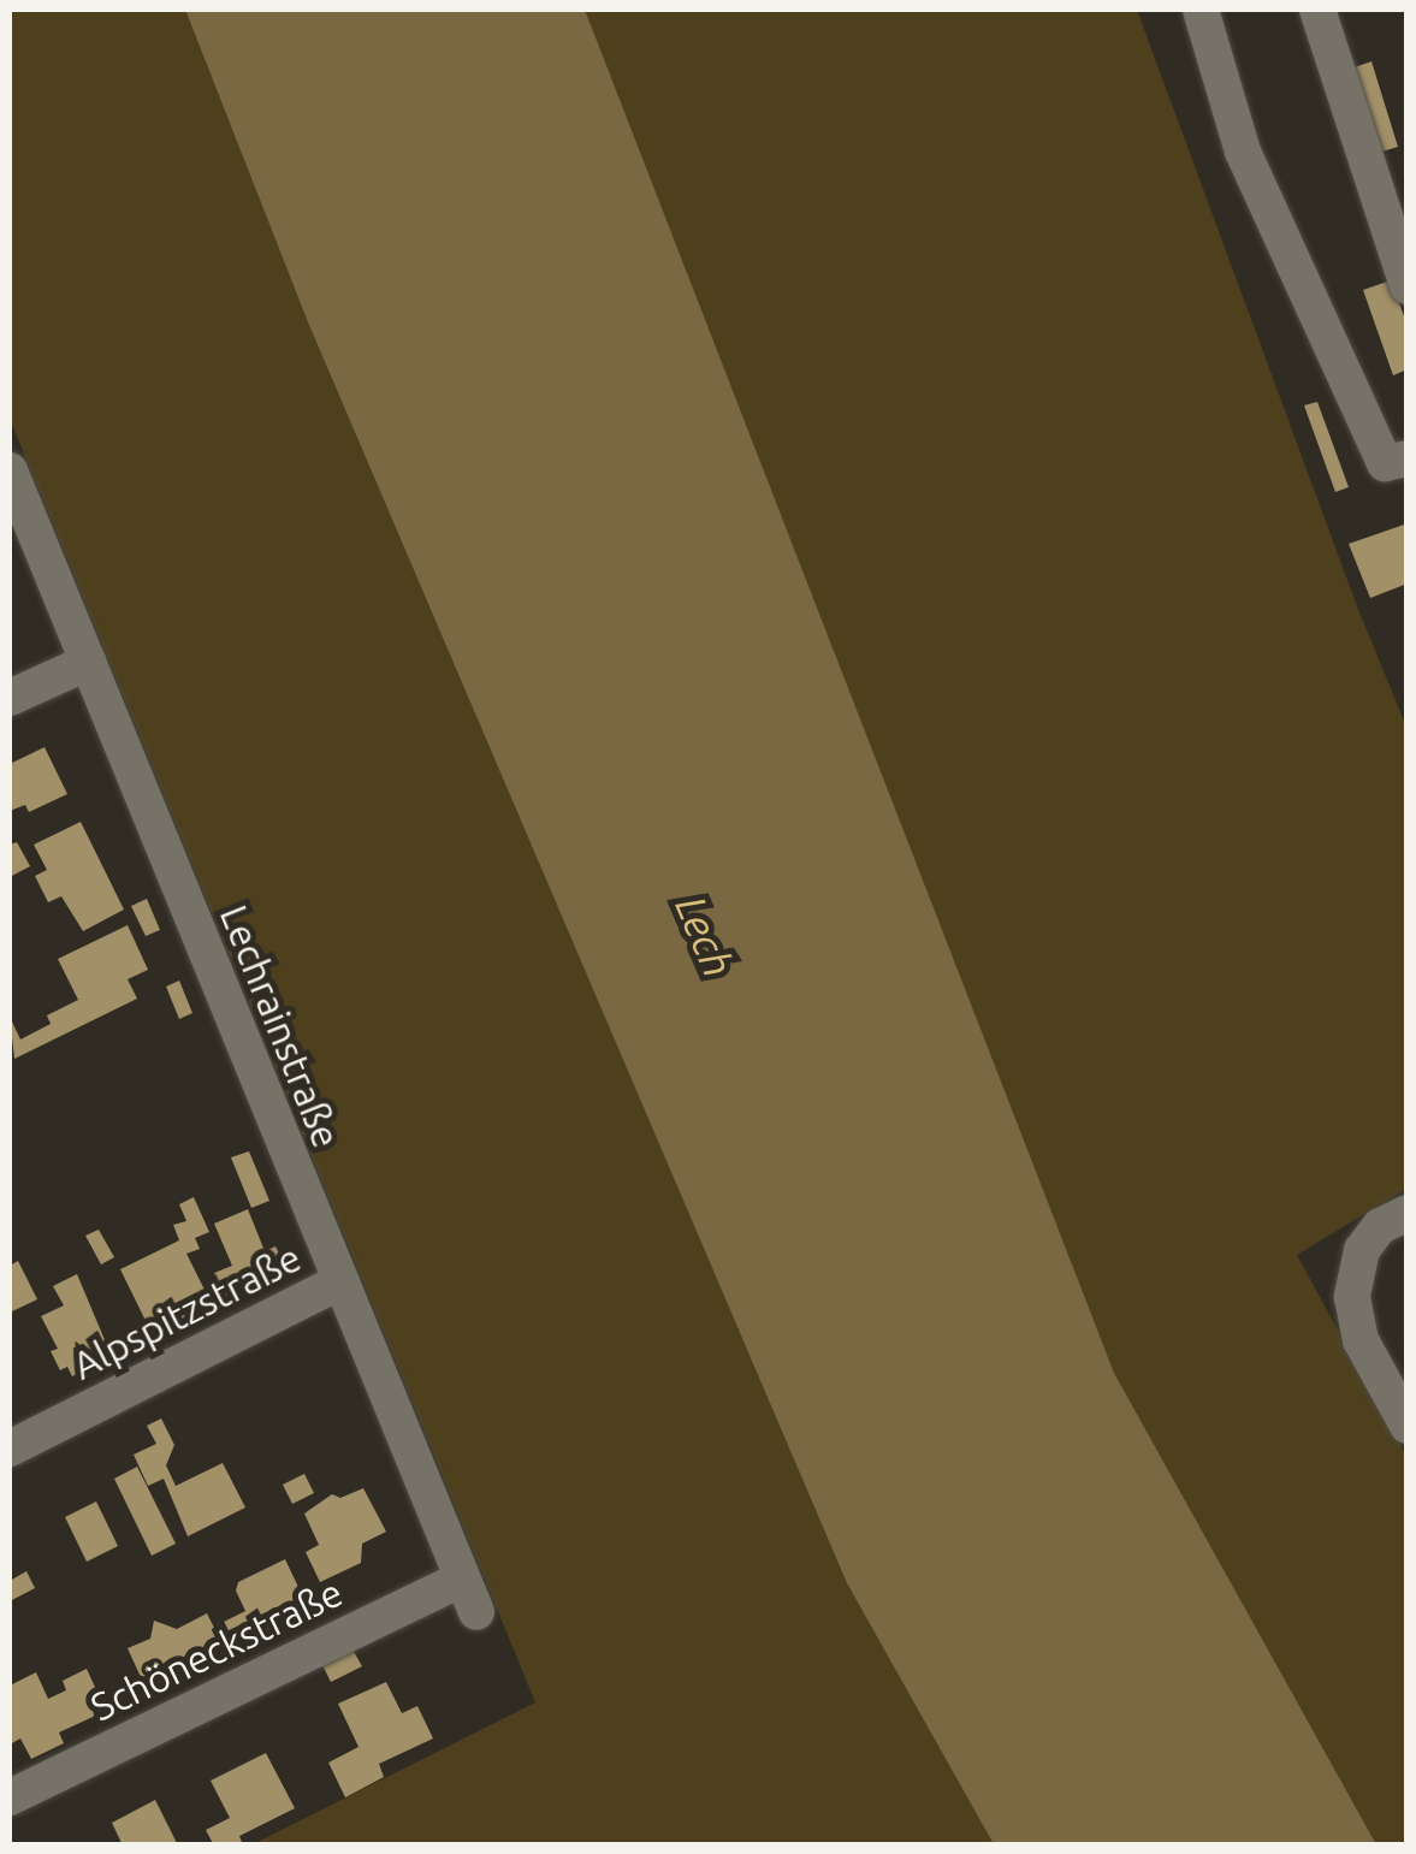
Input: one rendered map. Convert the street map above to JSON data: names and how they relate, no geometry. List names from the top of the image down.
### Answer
{
  "streets": {
    "street": ["Lechrainstraße", "Alpspitzstraße", "Schöneckstraße"]
  },
  "crossings": [
    ["Lechrainstraße", "Alpspitzstraße"],
    ["Lechrainstraße", "Schöneckstraße"]
  ],
  "water": ["Lech"]
}
